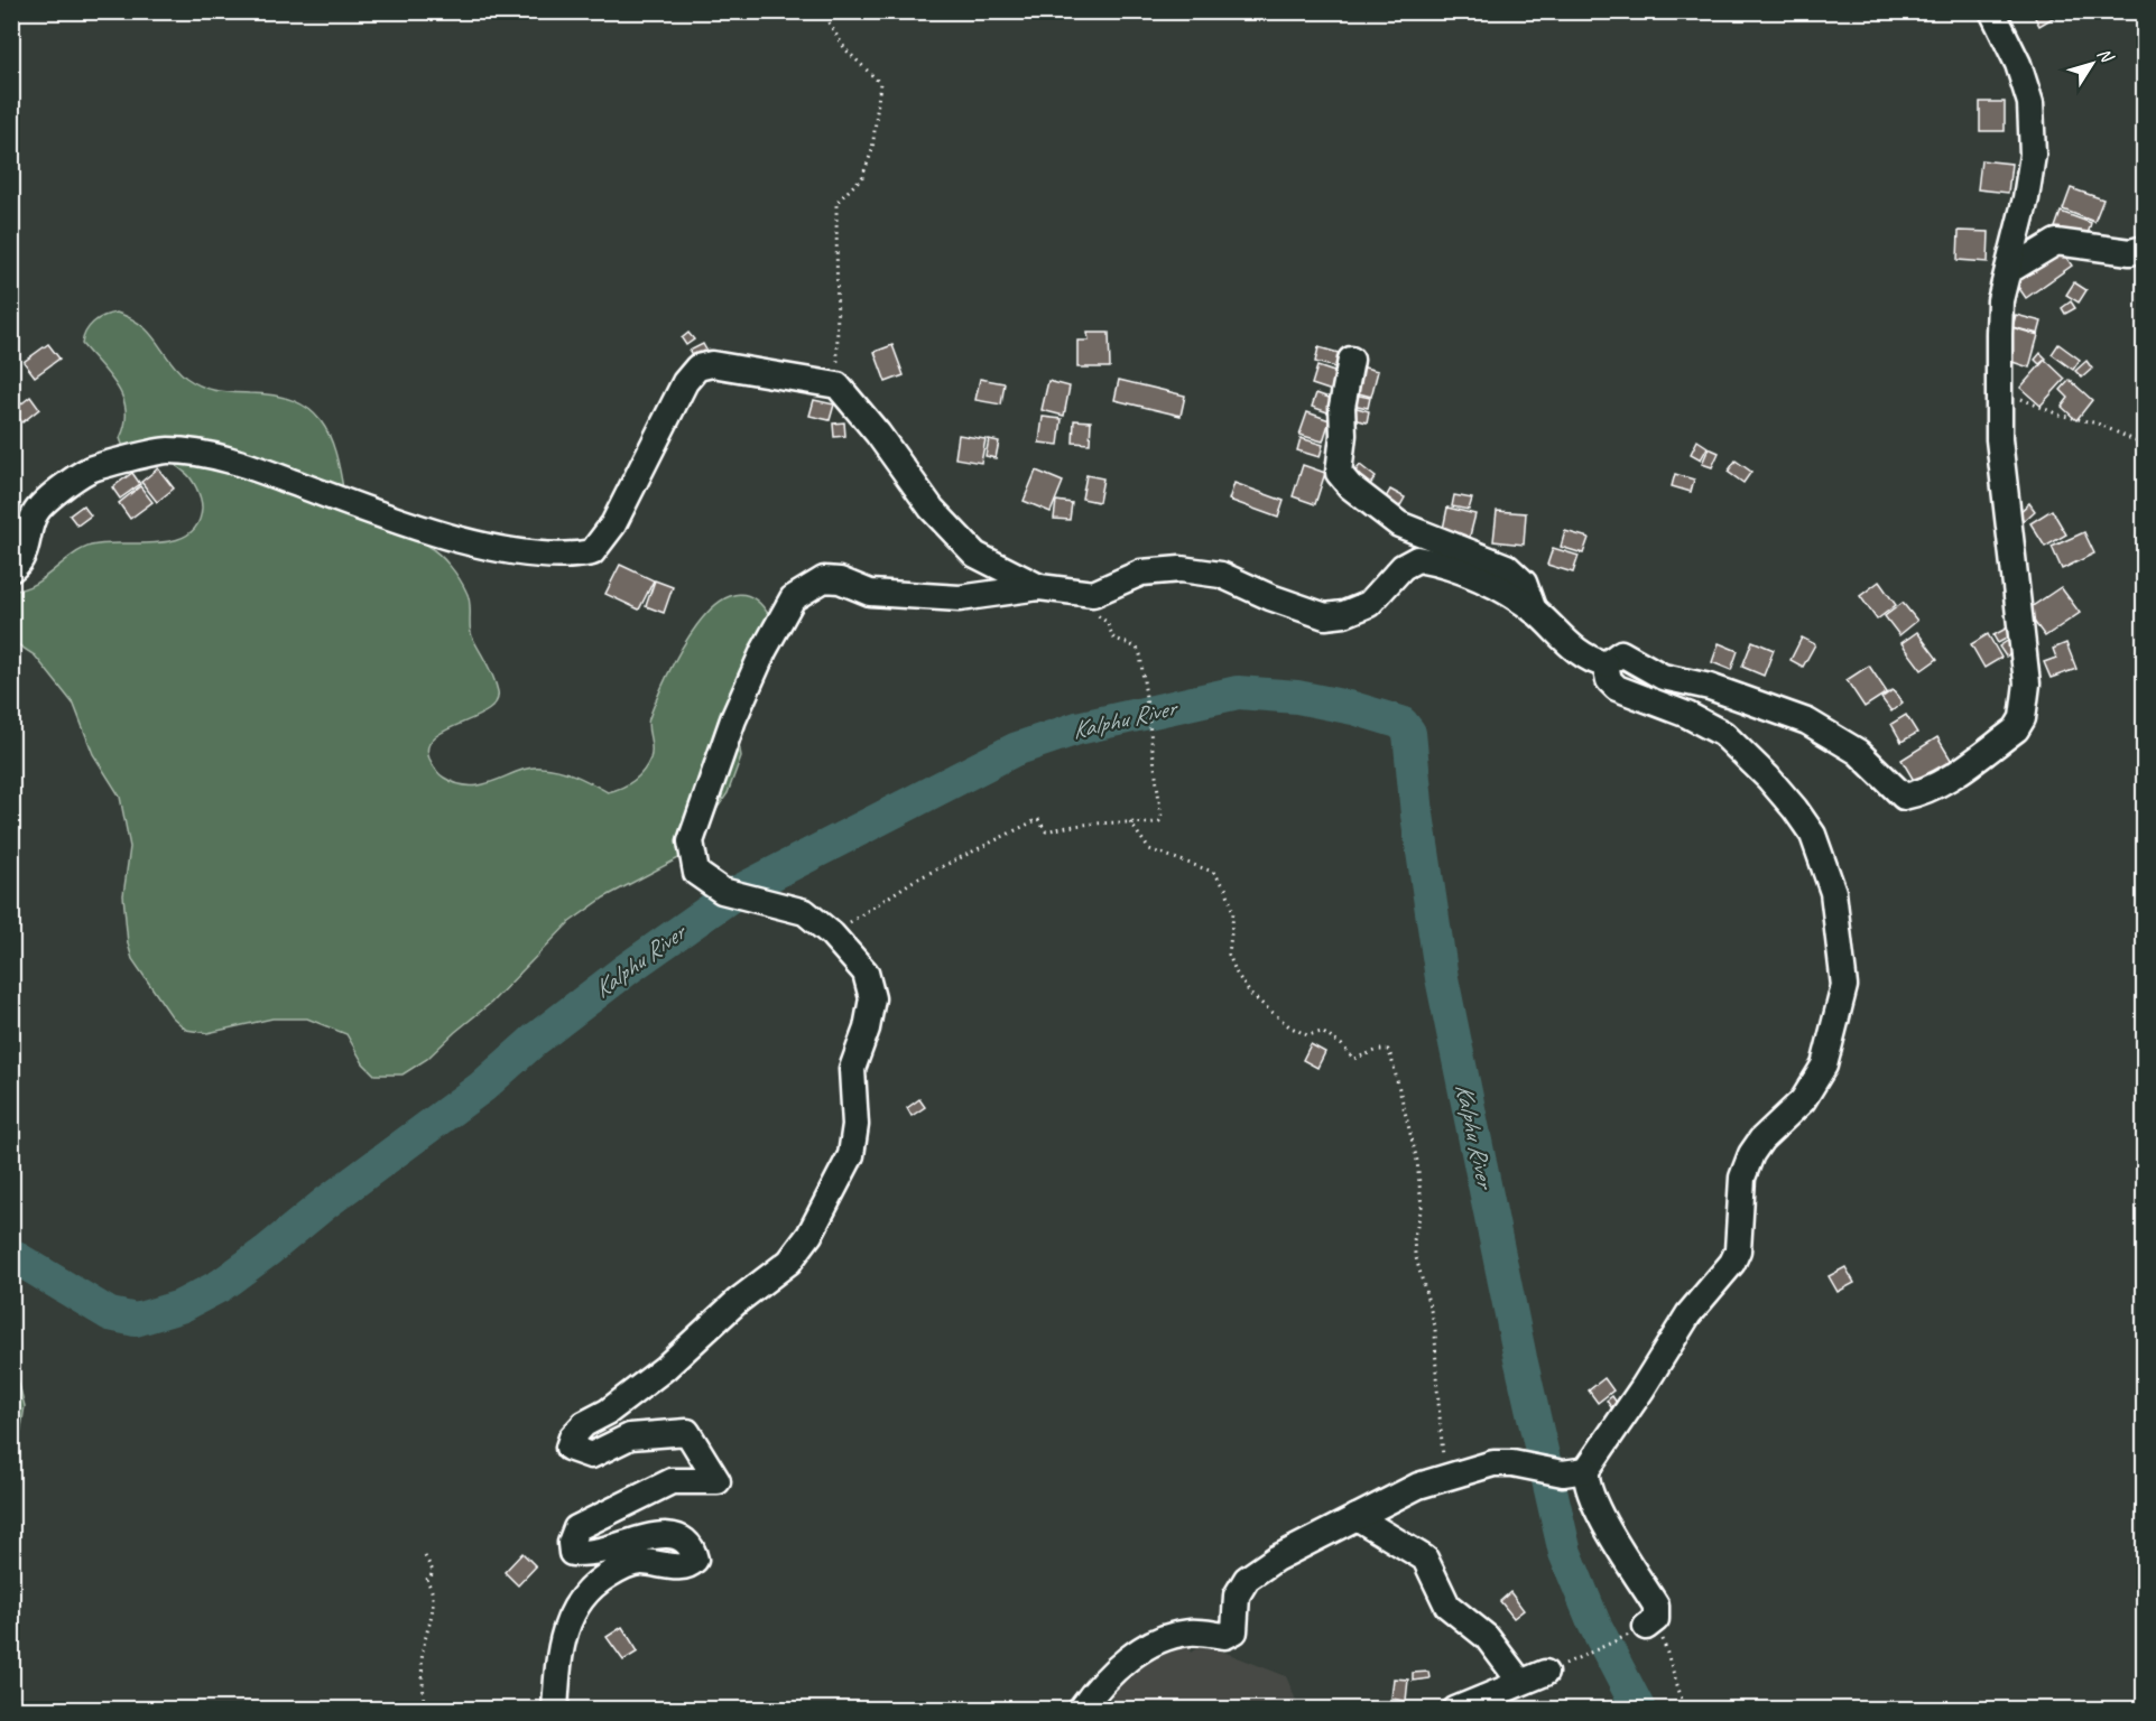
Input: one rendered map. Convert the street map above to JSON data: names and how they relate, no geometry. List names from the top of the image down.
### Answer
{
  "water": ["Kalphu River"],
  "north": "top right"
}
